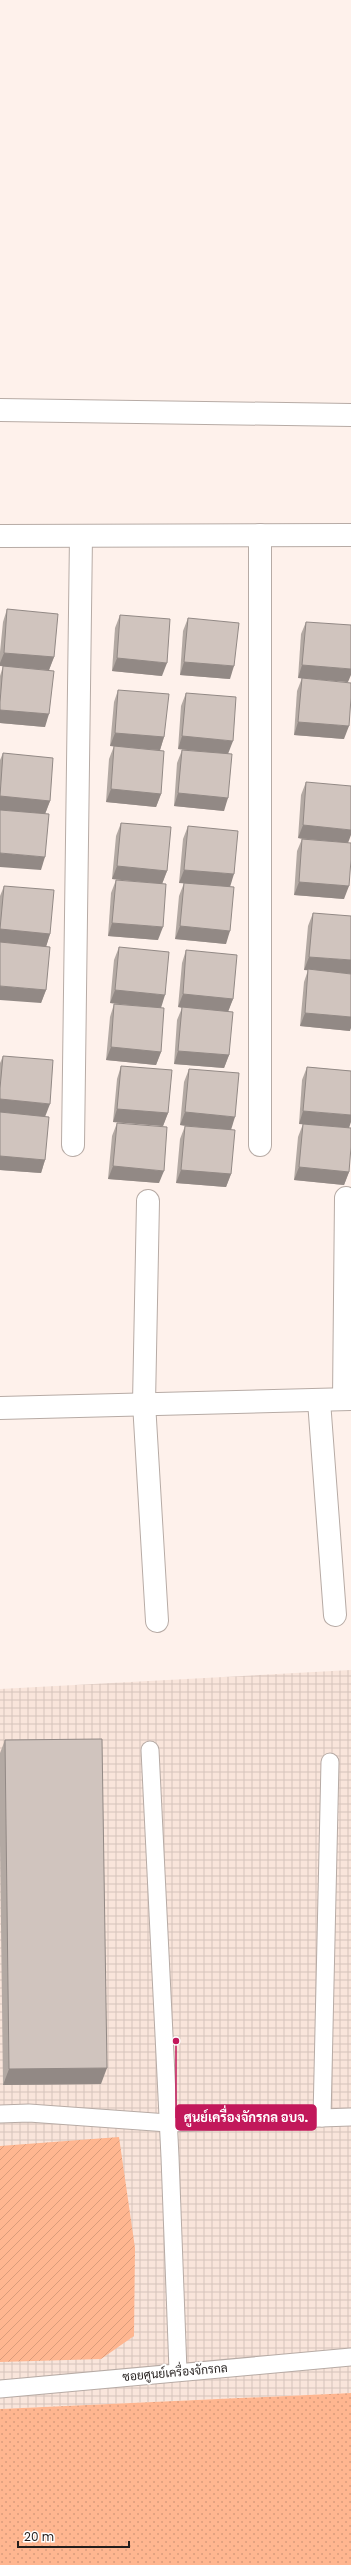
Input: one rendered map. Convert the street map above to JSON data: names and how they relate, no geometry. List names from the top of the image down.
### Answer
{
  "streets": {
    "lane": ["ซอยศูนย์เครื่องจักรกล"]
  },
  "places": ["ศูนย์เครื่องจักรกล อบจ."],
  "scale_bar": "20 m"
}
